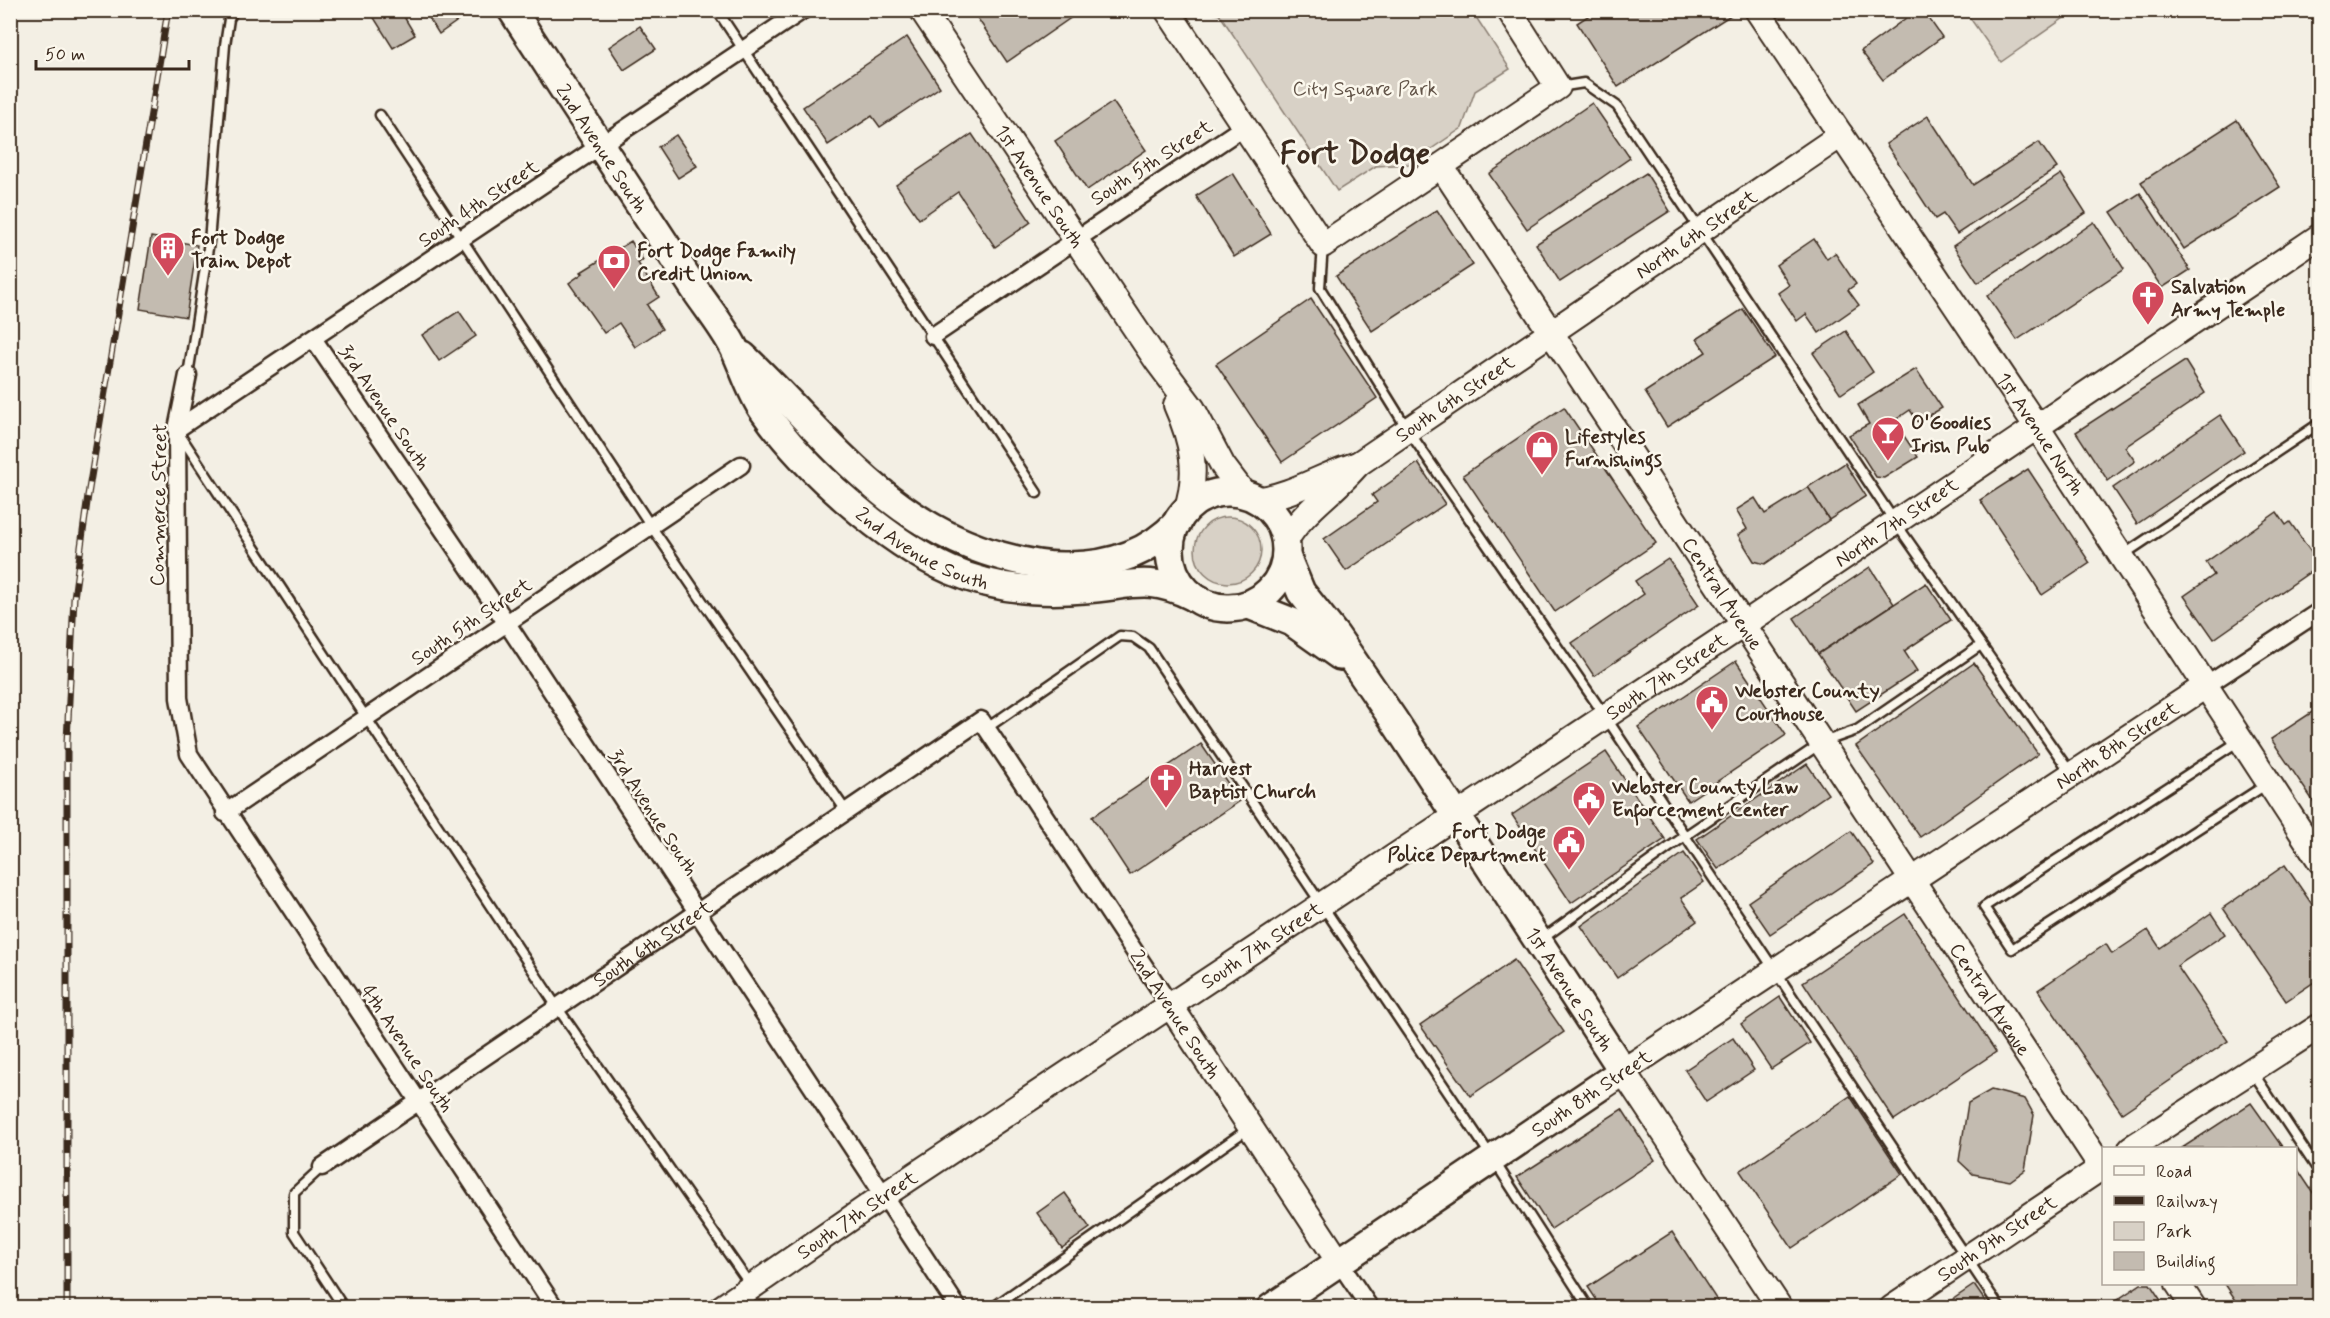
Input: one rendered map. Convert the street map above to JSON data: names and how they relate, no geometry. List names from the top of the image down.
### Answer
{
  "streets": {
    "main road": [
      "2nd Avenue South",
      "1st Avenue South",
      "North 6th Street",
      "South 6th Street",
      "1st Avenue North",
      "North 7th Street",
      "Central Avenue",
      "South 7th Street",
      "North 8th Street",
      "South 8th Street",
      "South 9th Street"
    ],
    "street": [
      "South 5th Street",
      "South 4th Street",
      "3rd Avenue South",
      "Commerce Street",
      "4th Avenue South"
    ]
  },
  "crossings": [
    ["2nd Avenue South", "1st Avenue South"],
    ["2nd Avenue South", "South 4th Street"],
    ["2nd Avenue South", "South 6th Street"],
    ["2nd Avenue South", "South 7th Street"],
    ["2nd Avenue South", "South 8th Street"],
    ["South 5th Street", "1st Avenue South"],
    ["South 5th Street", "3rd Avenue South"],
    ["South 5th Street", "Commerce Street"],
    ["South 5th Street", "4th Avenue South"],
    ["1st Avenue South", "South 6th Street"],
    ["1st Avenue South", "South 7th Street"],
    ["1st Avenue South", "South 8th Street"],
    ["South 4th Street", "3rd Avenue South"],
    ["South 4th Street", "Commerce Street"],
    ["North 6th Street", "South 6th Street"],
    ["North 6th Street", "1st Avenue North"],
    ["North 6th Street", "Central Avenue"],
    ["South 6th Street", "3rd Avenue South"],
    ["South 6th Street", "Central Avenue"],
    ["South 6th Street", "4th Avenue South"],
    ["3rd Avenue South", "South 7th Street"],
    ["1st Avenue North", "North 7th Street"],
    ["1st Avenue North", "North 8th Street"],
    ["Commerce Street", "4th Avenue South"],
    ["North 7th Street", "Central Avenue"],
    ["North 7th Street", "South 7th Street"],
    ["Central Avenue", "South 7th Street"],
    ["Central Avenue", "North 8th Street"],
    ["Central Avenue", "South 8th Street"],
    ["North 8th Street", "South 8th Street"]
  ],
  "districts": ["Fort Dodge"],
  "parks": ["City Square Park"],
  "places": {
    "building": ["Fort Dodge Train Depot"],
    "bank": ["Fort Dodge Family Credit Union"],
    "church": ["Salvation Army Temple", "Harvest Baptist Church"],
    "bar": ["O'Goodies Irish Pub"],
    "shop": ["Lifestyles Furnishings"],
    "public building": ["Webster County Courthouse", "Webster County Law Enforcement Center", "Fort Dodge Police Department"]
  },
  "legend": [
    "Road",
    "Railway",
    "Park",
    "Building"
  ],
  "scale_bar": "50 m"
}
